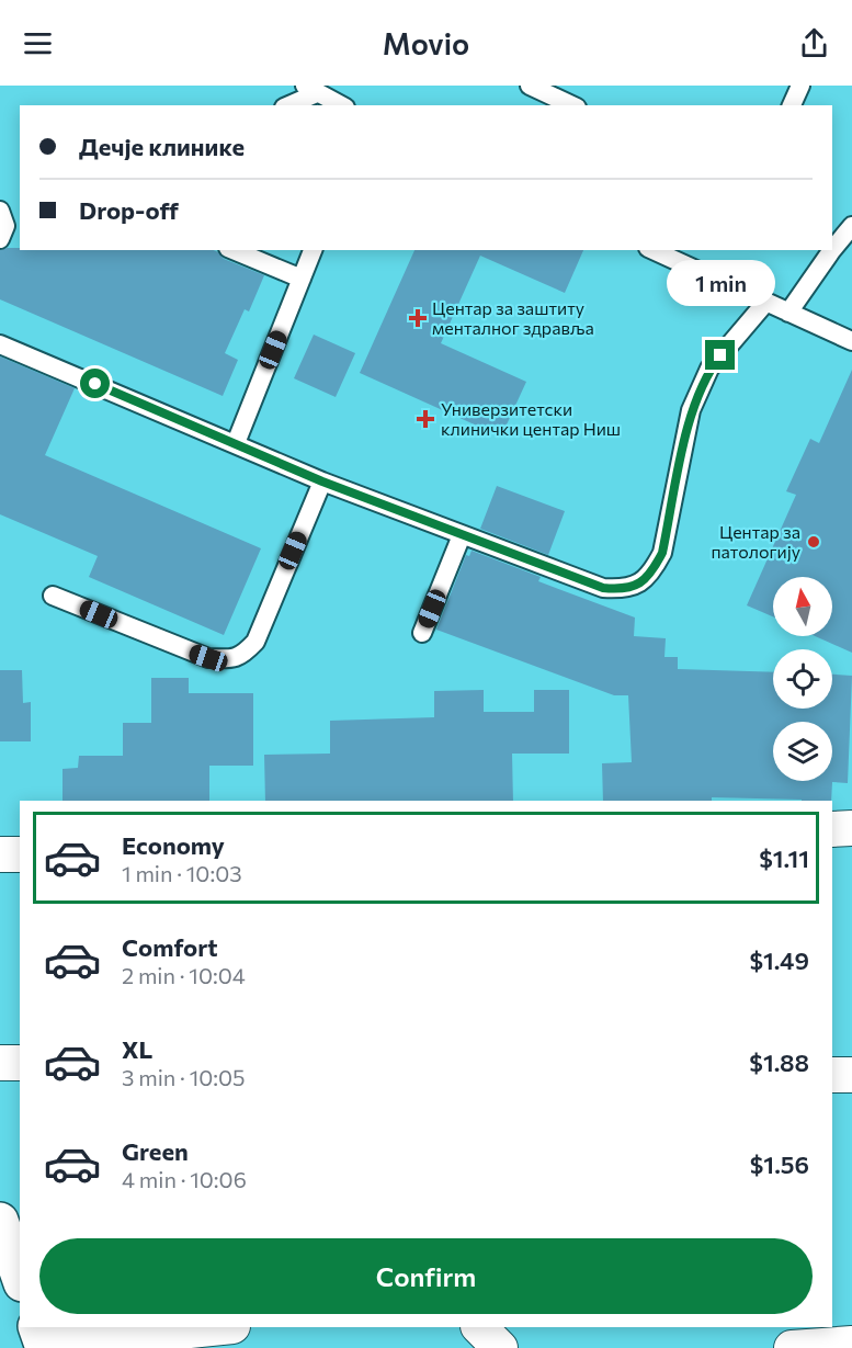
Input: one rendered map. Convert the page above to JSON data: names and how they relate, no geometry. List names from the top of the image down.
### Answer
{
  "places": {
    "health": ["Центар за заштиту менталног здравља", "Универзитетски клинички центар Ниш"],
    "other": ["Центар за патологију"]
  },
  "north": "top",
  "page": {
    "header": "Movio",
    "banner": ["Дечје клинике", "Drop-off"],
    "bubble": "1 min",
    "list": [
      {
        "name": "Economy",
        "note": "1 min · 10:03",
        "value": "$1.11"
      },
      {
        "name": "Comfort",
        "note": "2 min · 10:04",
        "value": "$1.49"
      },
      {
        "name": "XL",
        "note": "3 min · 10:05",
        "value": "$1.88"
      },
      {
        "name": "Green",
        "note": "4 min · 10:06",
        "value": "$1.56"
      }
    ],
    "buttons": "Confirm"
  }
}
